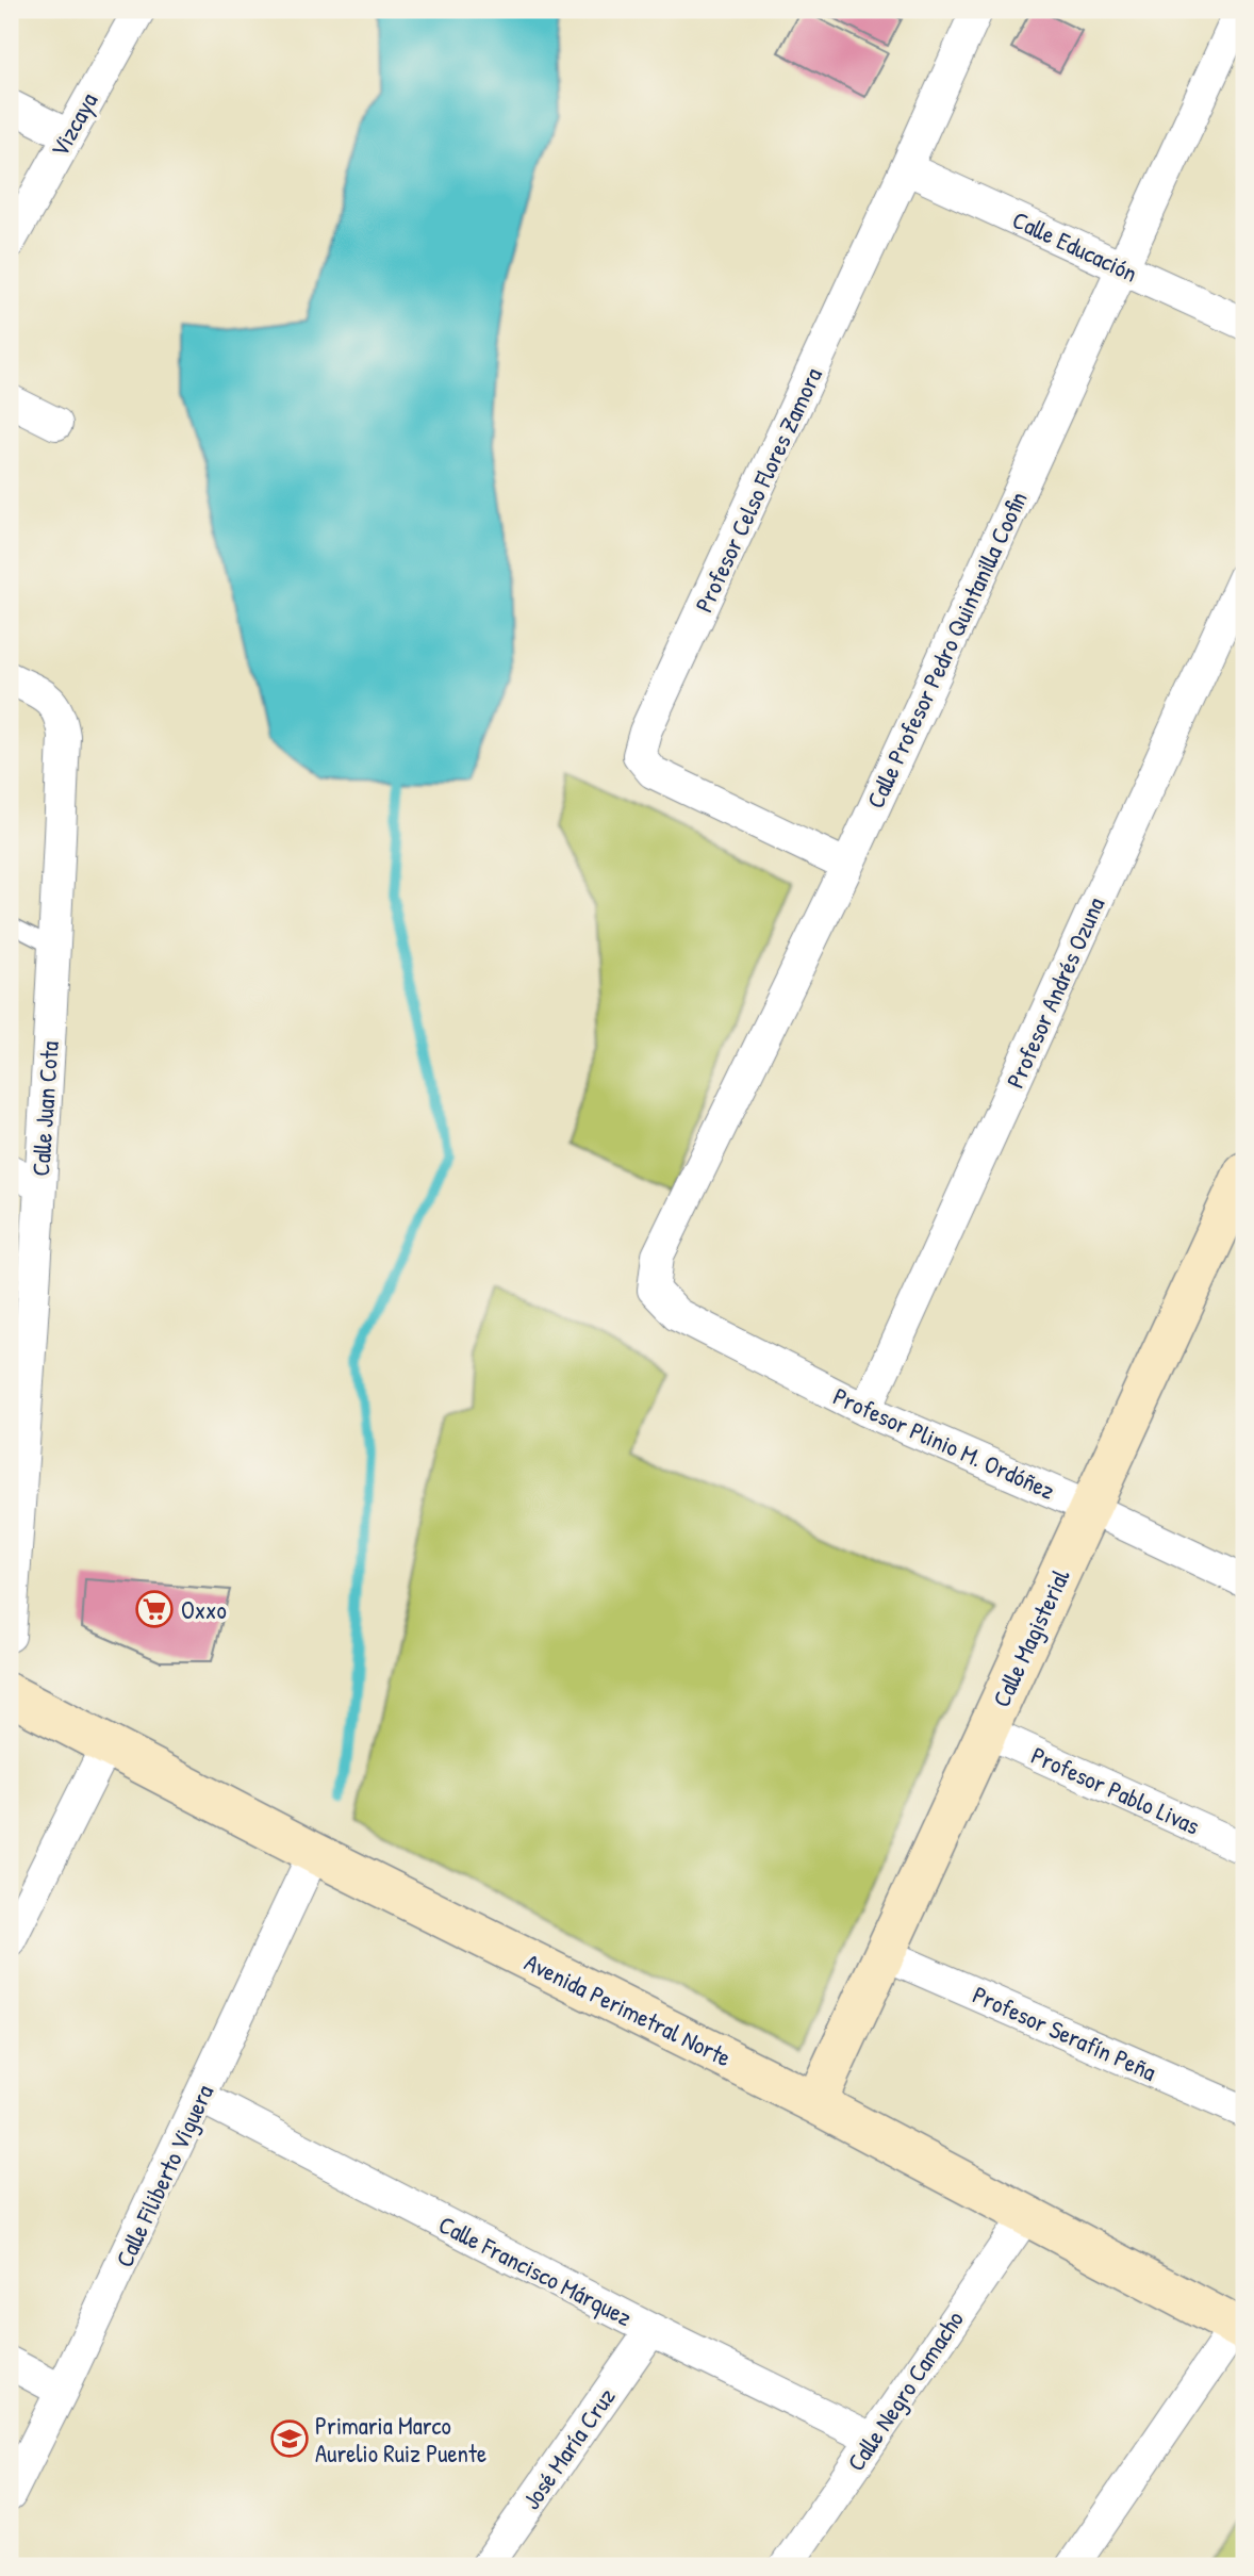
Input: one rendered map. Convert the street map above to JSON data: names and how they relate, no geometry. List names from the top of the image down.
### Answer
{
  "streets": {
    "street": [
      "Vizcaya",
      "Calle Educación",
      "Profesor Celso Flores Zamora",
      "Calle Profesor Pedro Quintanilla Coofin",
      "Profesor Andrés Ozuna",
      "Calle Juan Cota",
      "Profesor Plinio M. Ordóñez",
      "Calle Magisterial",
      "Profesor Pablo Livas",
      "Avenida Perimetral Norte",
      "Profesor Serafín Peña",
      "Calle Filiberto Viguera",
      "Calle Francisco Márquez",
      "Calle Negro Camacho",
      "José María Cruz"
    ]
  },
  "crossings": [
    ["Calle Educación", "Profesor Celso Flores Zamora"],
    ["Calle Educación", "Calle Profesor Pedro Quintanilla Coofin"],
    ["Profesor Celso Flores Zamora", "Calle Profesor Pedro Quintanilla Coofin"],
    ["Calle Profesor Pedro Quintanilla Coofin", "Profesor Plinio M. Ordóñez"],
    ["Profesor Andrés Ozuna", "Profesor Plinio M. Ordóñez"],
    ["Profesor Plinio M. Ordóñez", "Calle Magisterial"],
    ["Calle Magisterial", "Profesor Pablo Livas"],
    ["Calle Magisterial", "Avenida Perimetral Norte"],
    ["Calle Magisterial", "Profesor Serafín Peña"],
    ["Avenida Perimetral Norte", "Calle Filiberto Viguera"],
    ["Avenida Perimetral Norte", "Calle Negro Camacho"],
    ["Calle Filiberto Viguera", "Calle Francisco Márquez"],
    ["Calle Francisco Márquez", "Calle Negro Camacho"],
    ["Calle Francisco Márquez", "José María Cruz"]
  ],
  "places": {
    "supermarket": ["Oxxo"],
    "school or university": ["Primaria Marco Aurelio Ruiz Puente"]
  }
}
